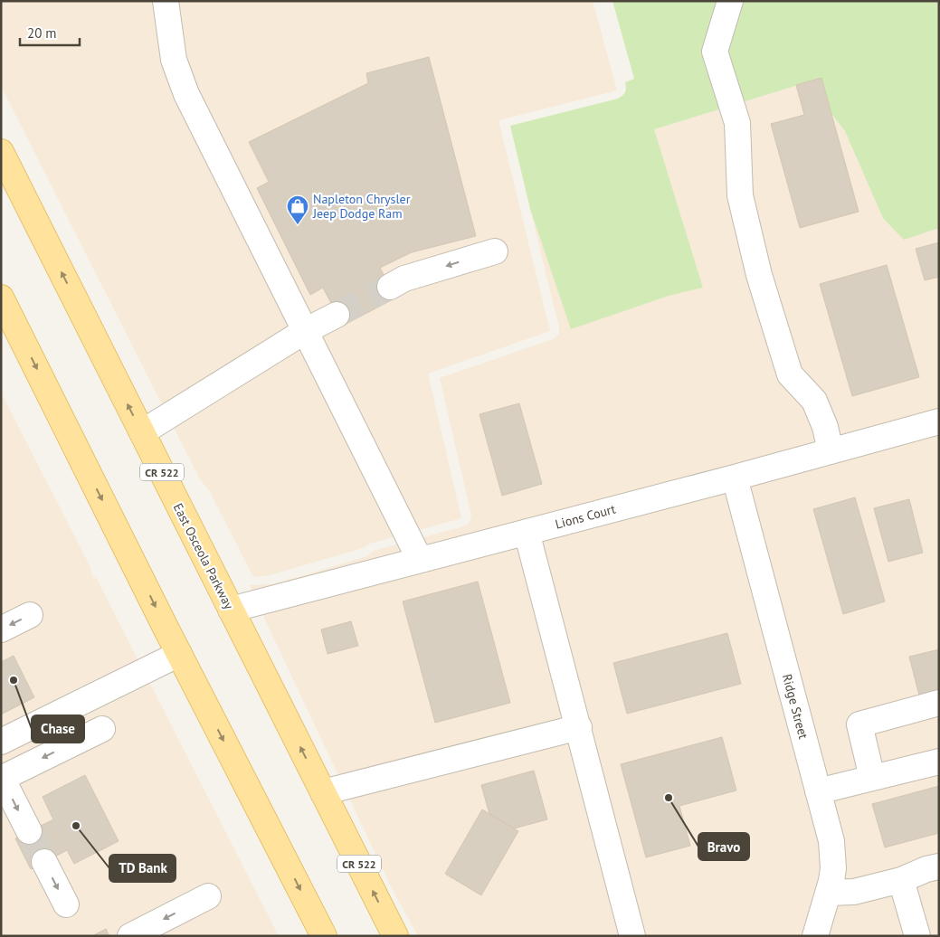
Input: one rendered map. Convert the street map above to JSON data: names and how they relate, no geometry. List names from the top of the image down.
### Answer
{
  "streets": {
    "main road": ["CR 522", "East Osceola Parkway"],
    "street": ["Lions Court", "Ridge Street"]
  },
  "crossings": [
    ["Lions Court", "East Osceola Parkway"],
    ["Lions Court", "Ridge Street"]
  ],
  "places": {
    "shop": ["Napleton Chrysler Jeep Dodge Ram"],
    "other": ["Chase", "Bravo", "TD Bank"]
  },
  "scale_bar": "20 m"
}
